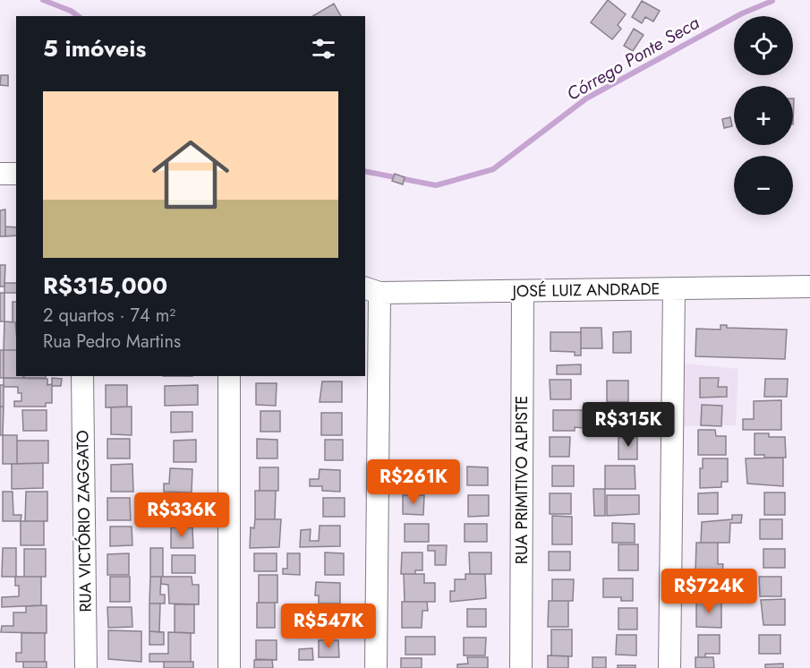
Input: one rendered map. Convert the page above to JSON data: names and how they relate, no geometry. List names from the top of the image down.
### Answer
{
  "streets": {
    "street": ["JOSÉ LUIZ ANDRADE", "RUA PRIMITIVO ALPISTE", "RUA VICTÓRIO ZAGGATO"]
  },
  "crossings": [
    ["JOSÉ LUIZ ANDRADE", "RUA PRIMITIVO ALPISTE"]
  ],
  "water": ["Córrego Ponte Seca"],
  "page": {
    "map_buttons": ["+", "−"],
    "heading": "5 imóveis",
    "list": [
      {
        "name": "R$315,000",
        "note": "2 quartos · 74 m² · Rua Pedro Martins"
      }
    ],
    "price": [
      "R$315K",
      "R$261K",
      "R$336K",
      "R$724K",
      "R$547K"
    ]
  }
}
